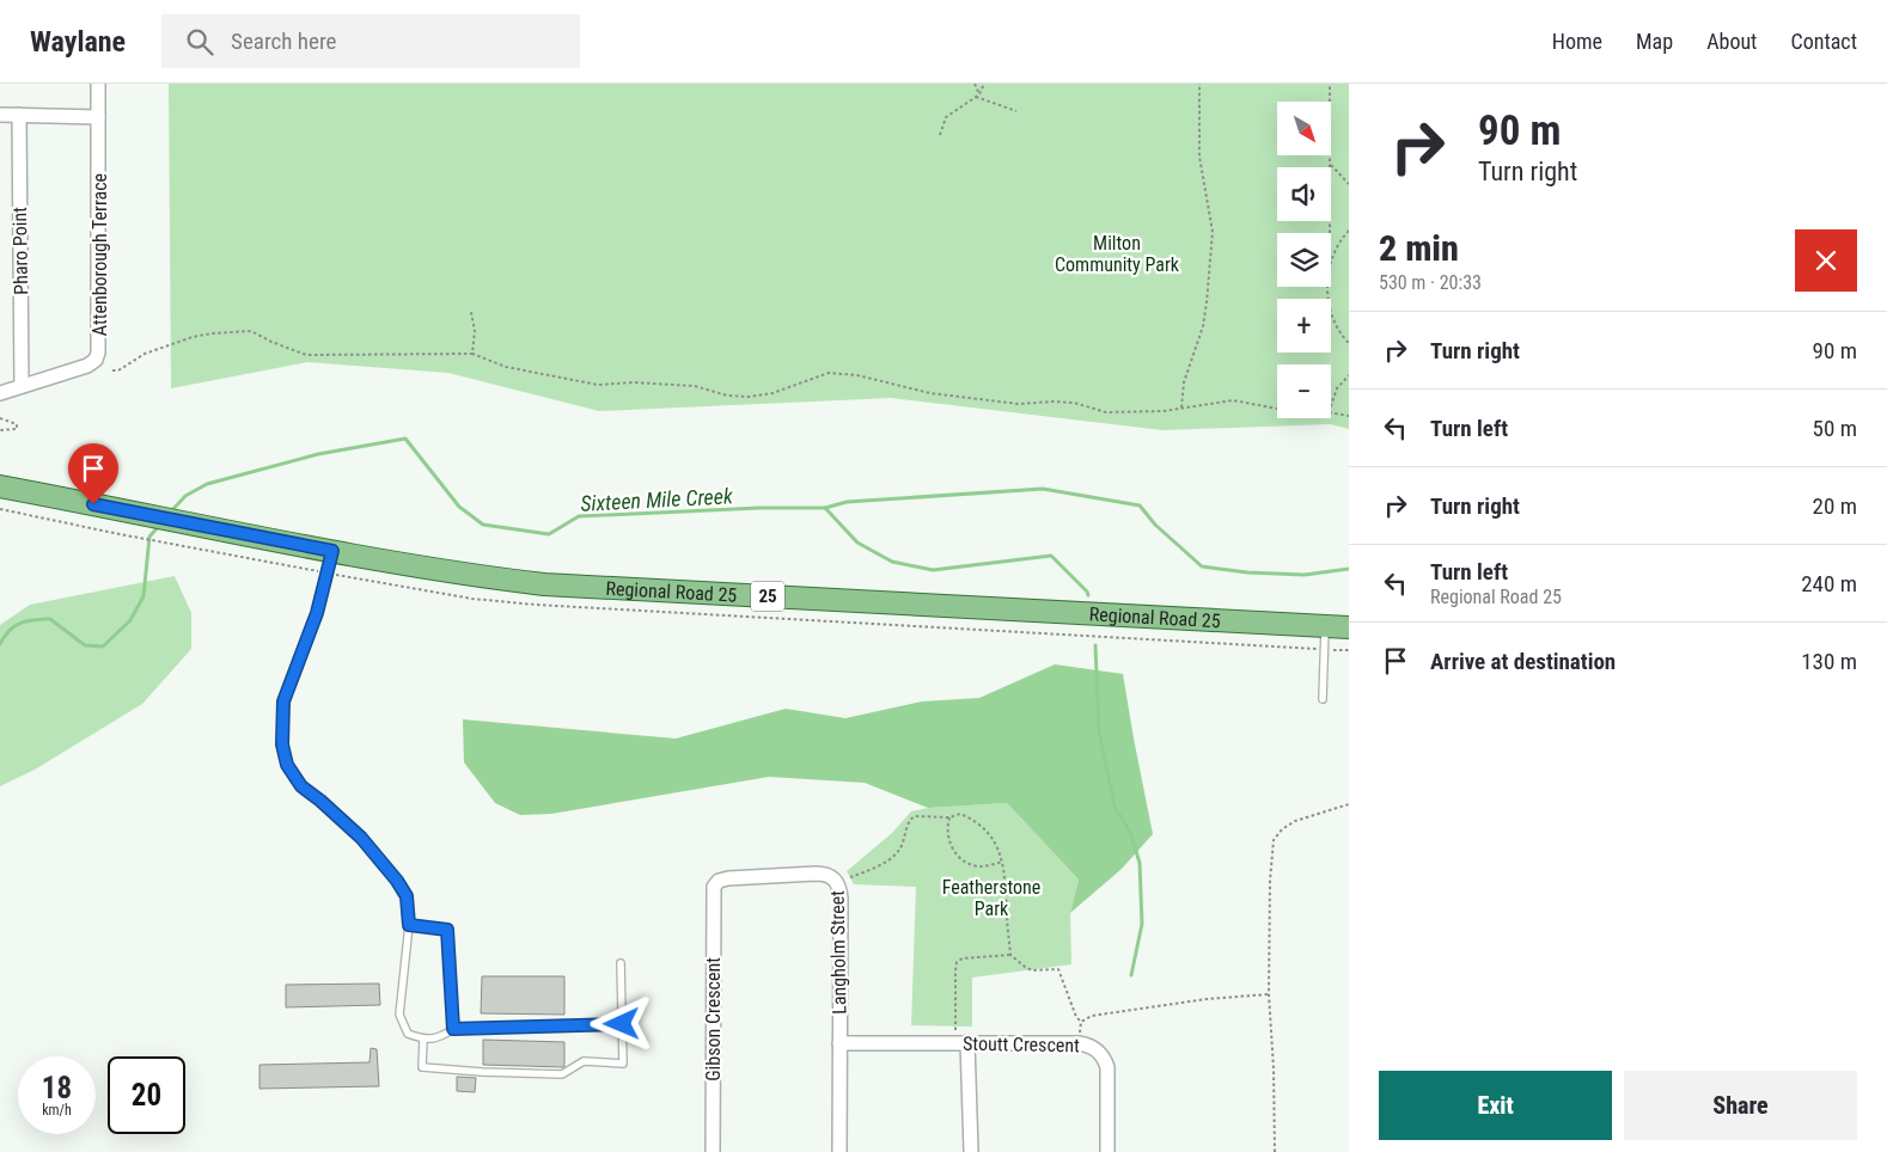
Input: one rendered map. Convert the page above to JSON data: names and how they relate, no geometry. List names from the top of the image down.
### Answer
{
  "streets": {
    "main road": ["Regional Road 25", "25"],
    "street": [
      "Pharo Point",
      "Attenborough Terrace",
      "Langholm Street",
      "Gibson Crescent",
      "Stoutt Crescent"
    ]
  },
  "crossings": [
    ["Pharo Point", "Attenborough Terrace"],
    ["Langholm Street", "Gibson Crescent"],
    ["Langholm Street", "Stoutt Crescent"]
  ],
  "water": ["Sixteen Mile Creek"],
  "parks": ["Milton Community Park", "Featherstone Park"],
  "north": "bottom right",
  "page": {
    "header": "Waylane",
    "search": "Search here",
    "nav": [
      "Home",
      "Map",
      "About",
      "Contact"
    ],
    "turn": ["90 m", "Turn right"],
    "map_buttons": ["+", "−"],
    "heading": ["2 min", "530 m · 20:33"],
    "list": [
      {
        "name": "Turn right",
        "value": "90 m"
      },
      {
        "name": "Turn left",
        "value": "50 m"
      },
      {
        "name": "Turn right",
        "value": "20 m"
      },
      {
        "name": "Turn left",
        "note": "Regional Road 25",
        "value": "240 m"
      },
      {
        "name": "Arrive at destination",
        "value": "130 m"
      }
    ],
    "speed": "18 km/h",
    "limit": "20",
    "buttons": ["Exit", "Share"]
  }
}
